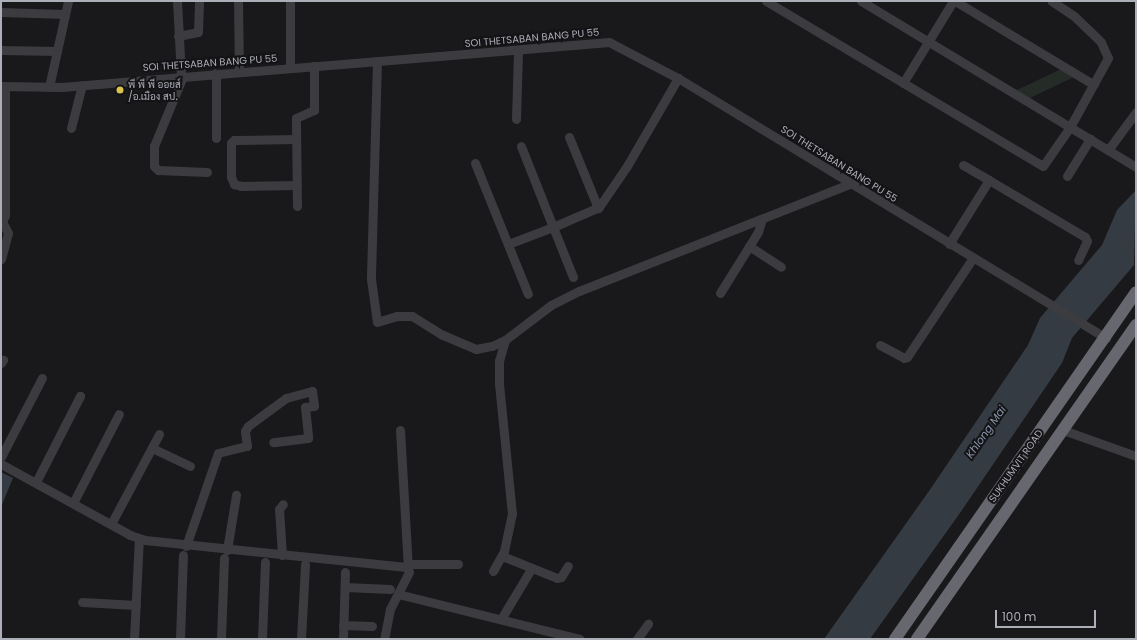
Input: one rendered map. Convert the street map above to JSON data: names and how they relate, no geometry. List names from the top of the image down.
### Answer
{
  "streets": {
    "highway": ["SUKHUMVIT ROAD"],
    "street": ["SOI THETSABAN BANG PU 55"]
  },
  "crossings": [
    ["SOI THETSABAN BANG PU 55", "SUKHUMVIT ROAD"]
  ],
  "water": ["Khlong Mai"],
  "places": ["พี พี พี ออยส์ /อ.เมือง สป."],
  "scale_bar": "100 m"
}
